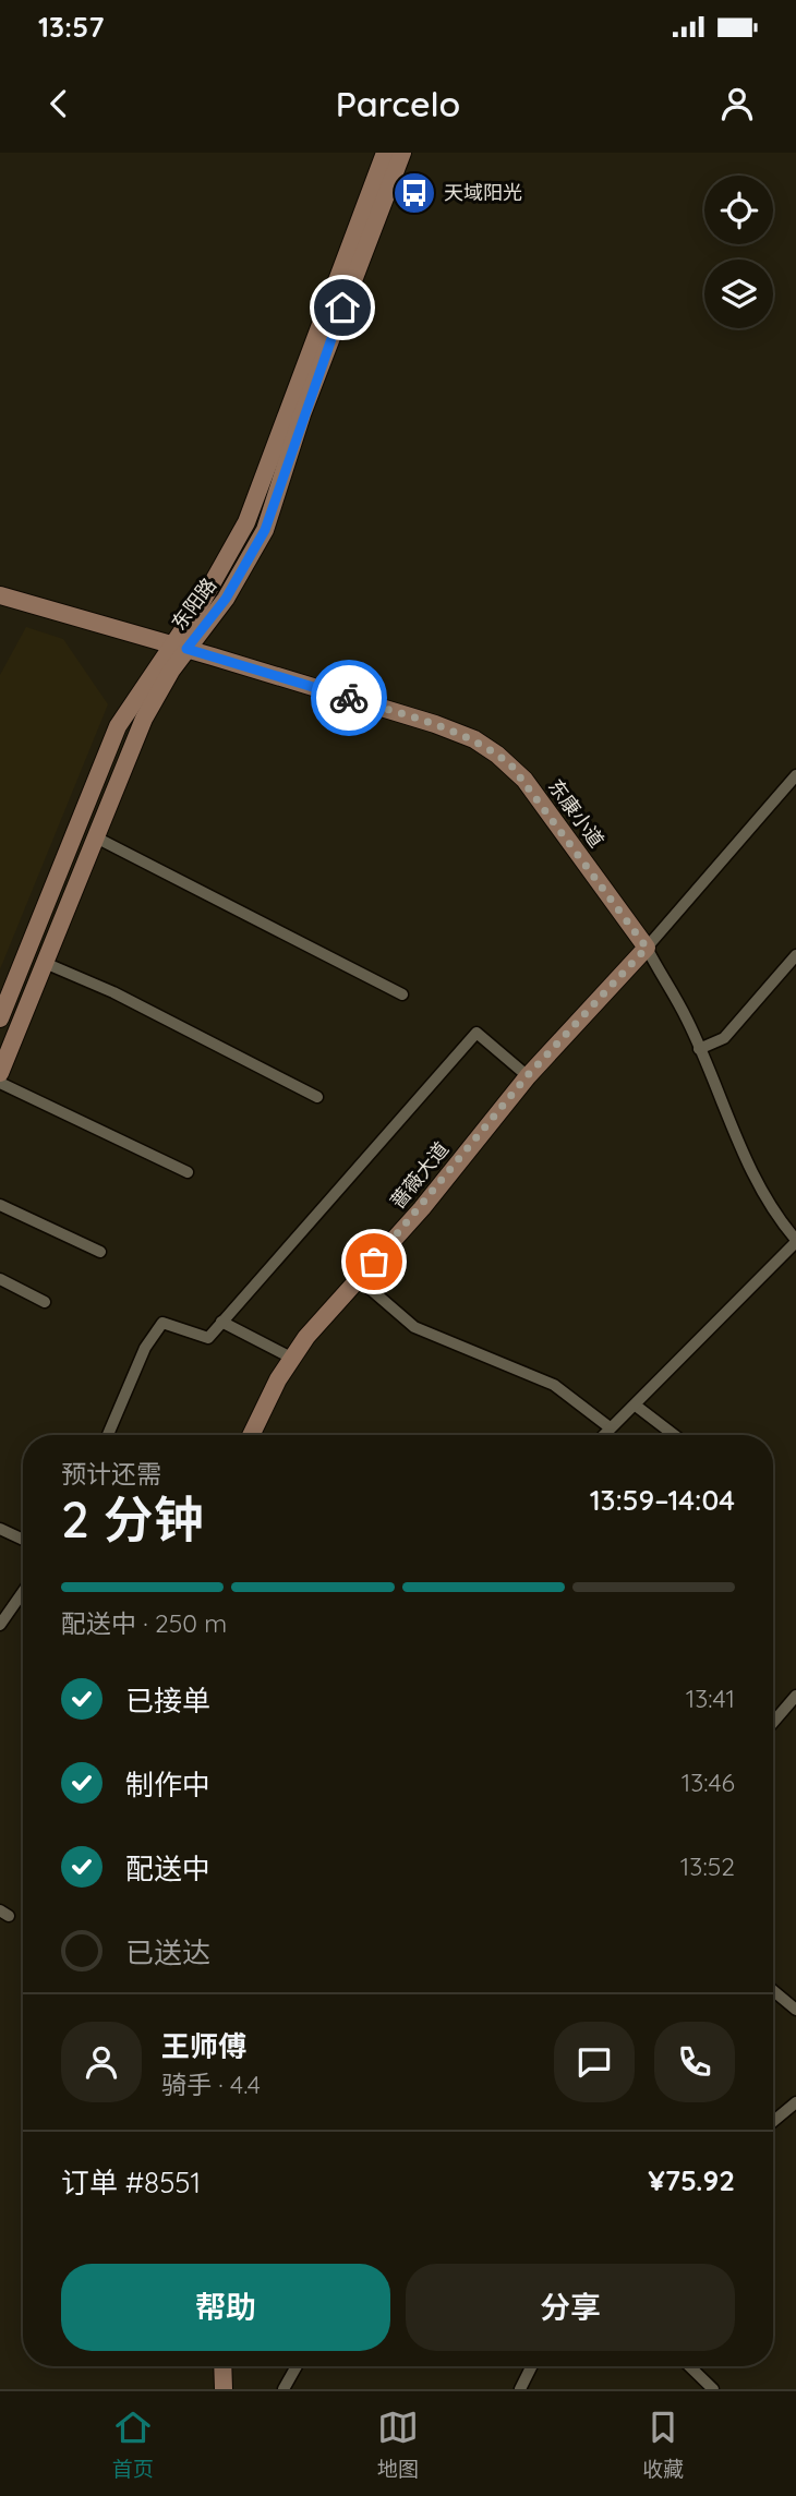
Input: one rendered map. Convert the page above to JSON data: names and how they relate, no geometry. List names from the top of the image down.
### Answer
{
  "streets": {
    "main road": ["东阳路", "东康小道", "蔷薇大道"]
  },
  "crossings": [
    ["东阳路", "东康小道"],
    ["东康小道", "蔷薇大道"]
  ],
  "places": {
    "bus stop": ["天域阳光"]
  },
  "page": {
    "status": "13:57",
    "header": "Parcelo",
    "heading": ["2 分钟", "预计还需", "13:59–14:04"],
    "panel": [
      "王师傅",
      "骑手 · 4.4",
      "订单 #8551",
      "¥75.92"
    ],
    "bar": "配送中 · 250 m",
    "list": [
      ["已接单", "13:41"],
      ["制作中", "13:46"],
      ["配送中", "13:52"],
      "已送达"
    ],
    "buttons": ["帮助", "分享"],
    "tabs": ["首页", "地图", "收藏"]
  }
}
